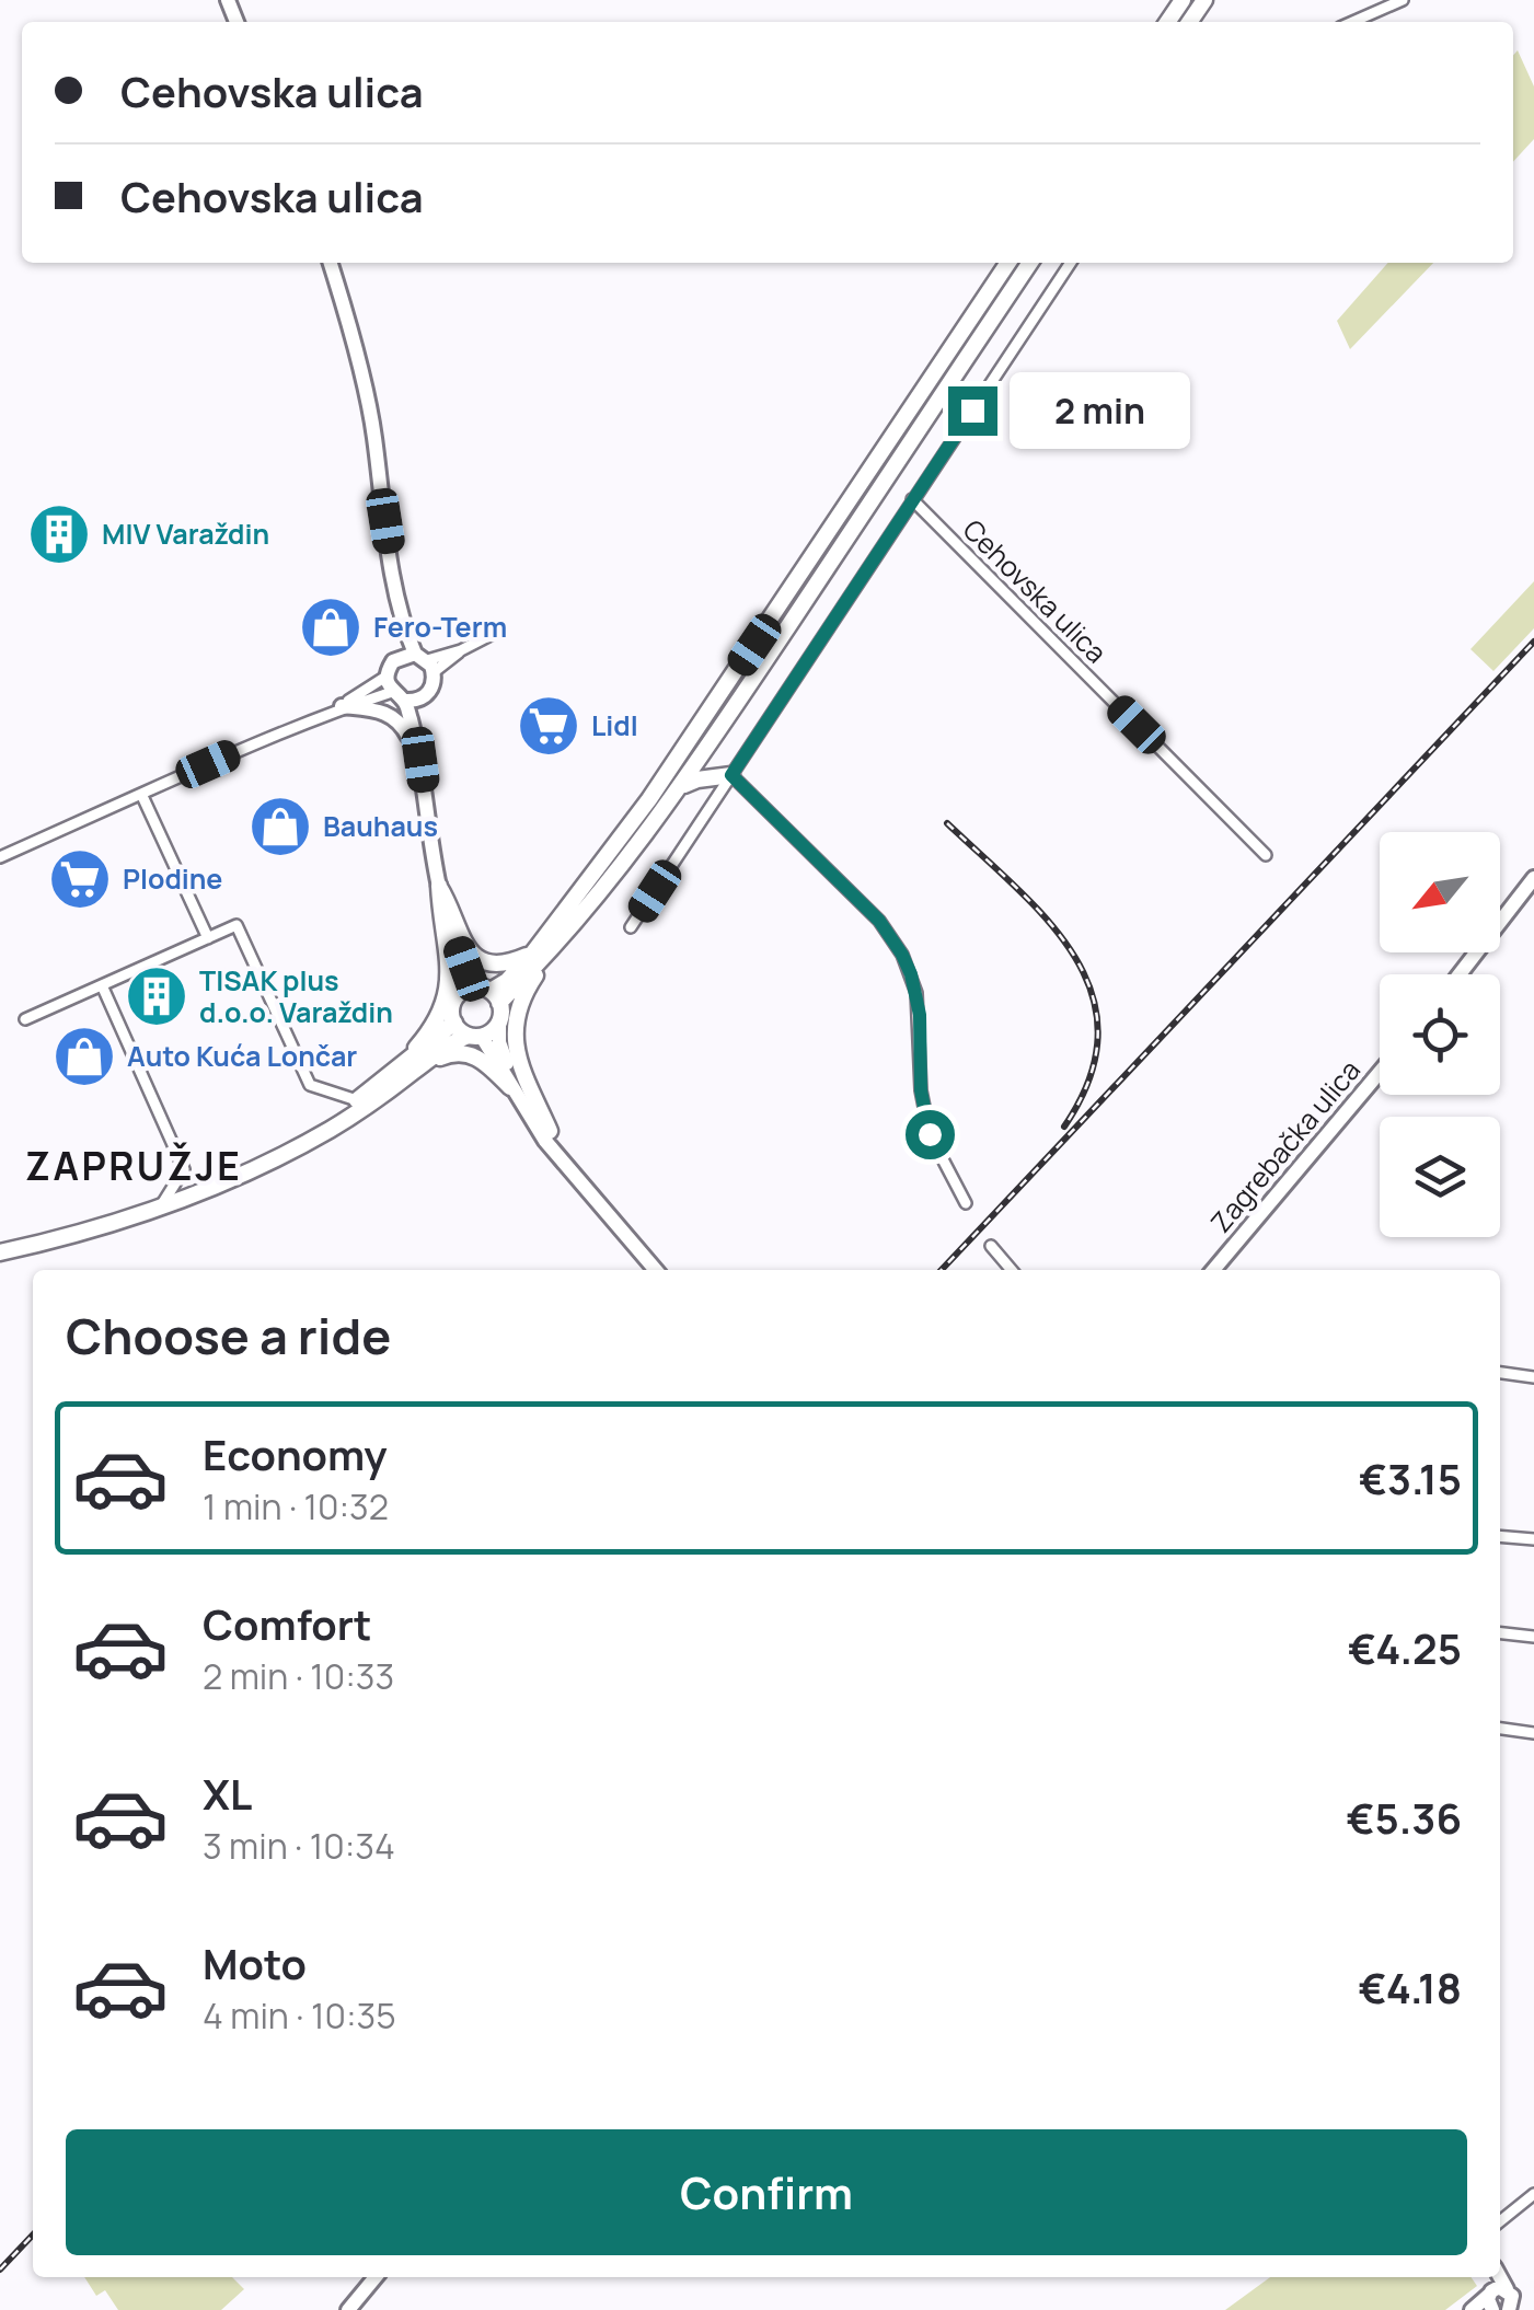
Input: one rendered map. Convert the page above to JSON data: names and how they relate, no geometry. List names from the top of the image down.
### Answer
{
  "streets": {
    "main road": ["Zagrebačka ulica"],
    "street": ["Cehovska ulica"]
  },
  "districts": ["ZAPRUŽJE"],
  "places": {
    "building": ["MIV Varaždin", "TISAK plus d.o.o. Varaždin"],
    "shop": ["Fero-Term", "Bauhaus", "Auto Kuća Lončar"],
    "supermarket": ["Lidl", "Plodine"]
  },
  "north": "bottom left",
  "page": {
    "banner": ["Cehovska ulica", "Cehovska ulica"],
    "bubble": "2 min",
    "heading": "Choose a ride",
    "list": [
      {
        "name": "Economy",
        "note": "1 min · 10:32",
        "value": "€3.15"
      },
      {
        "name": "Comfort",
        "note": "2 min · 10:33",
        "value": "€4.25"
      },
      {
        "name": "XL",
        "note": "3 min · 10:34",
        "value": "€5.36"
      },
      {
        "name": "Moto",
        "note": "4 min · 10:35",
        "value": "€4.18"
      }
    ],
    "buttons": "Confirm"
  }
}
